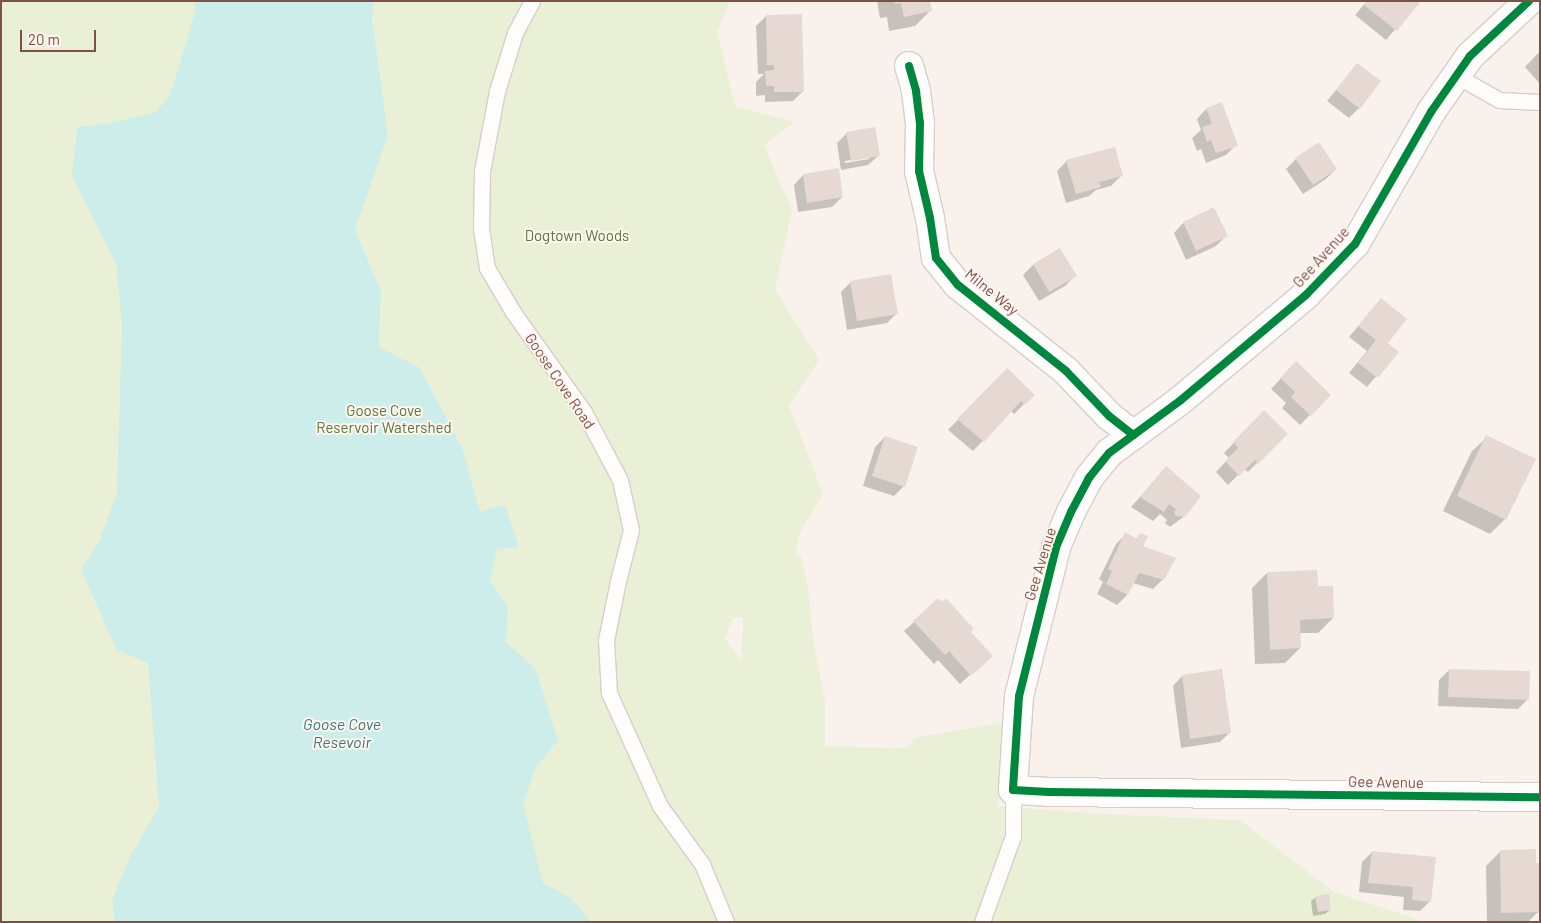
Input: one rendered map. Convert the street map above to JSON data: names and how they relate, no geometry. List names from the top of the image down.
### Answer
{
  "streets": {
    "street": ["Gee Avenue", "Milne Way"],
    "lane": ["Goose Cove Road"]
  },
  "crossings": [
    ["Gee Avenue", "Milne Way"]
  ],
  "water": ["Goose Cove Resevoir"],
  "parks": ["Dogtown Woods", "Goose Cove Reservoir Watershed"],
  "scale_bar": "20 m"
}
